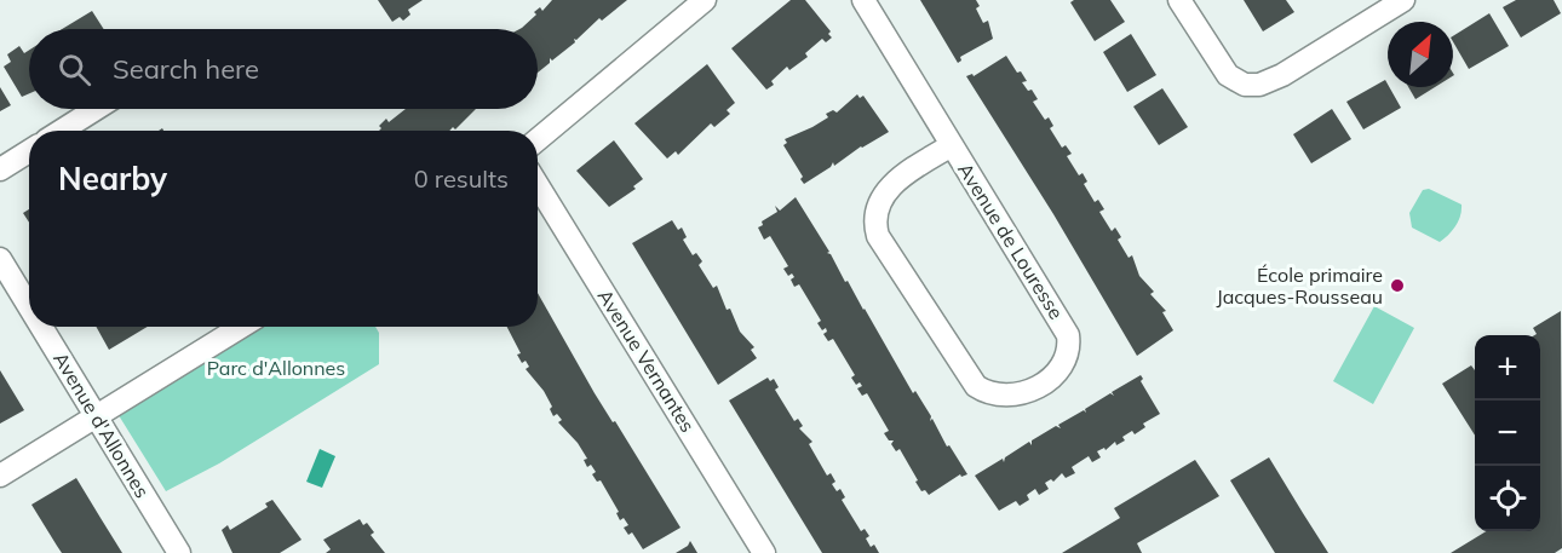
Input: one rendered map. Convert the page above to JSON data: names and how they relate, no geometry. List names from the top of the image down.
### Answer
{
  "streets": {
    "street": ["Avenue de Louresse", "Avenue Vernantes", "Avenue d'Allonnes"]
  },
  "parks": ["Parc d'Allonnes"],
  "places": ["École primaire Jacques-Rousseau"],
  "north": "top right",
  "page": {
    "search": "Search here",
    "heading": ["Nearby", "0 results"],
    "map_buttons": ["+", "−"]
  }
}
